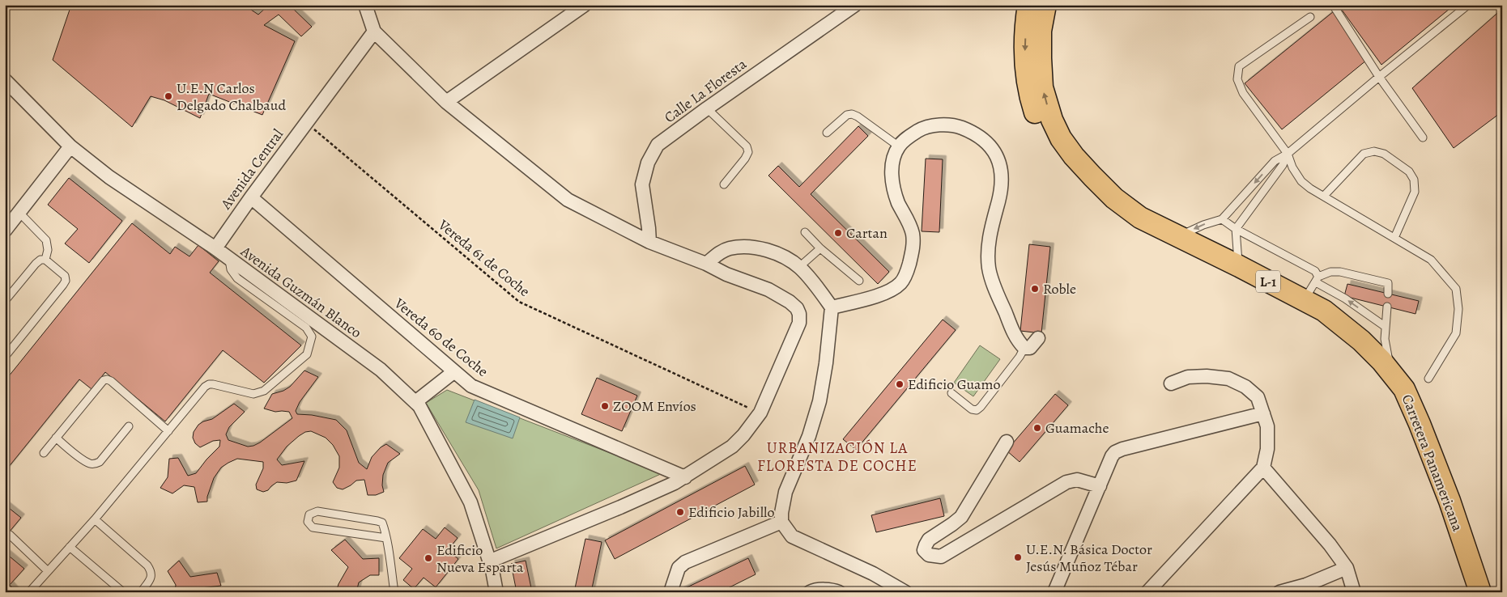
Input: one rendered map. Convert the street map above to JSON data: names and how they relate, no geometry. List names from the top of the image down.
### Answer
{
  "streets": {
    "main road": ["L-1", "Carretera Panamericana"],
    "street": [
      "Calle La Floresta",
      "Avenida Central",
      "Avenida Guzmán Blanco",
      "Vereda 60 de Coche"
    ],
    "path": ["Vereda 61 de Coche"]
  },
  "crossings": [
    ["Avenida Central", "Vereda 61 de Coche"],
    ["Avenida Central", "Avenida Guzmán Blanco"],
    ["Avenida Central", "Vereda 60 de Coche"]
  ],
  "districts": ["URBANIZACIÓN LA FLORESTA DE COCHE"],
  "places": [
    "U.E.N Carlos Delgado Chalbaud",
    "Cartan",
    "Roble",
    "Edificio Guamo",
    "ZOOM Envíos",
    "Guamache",
    "Edificio Jabillo",
    "U.E.N. Básica Doctor Jesús Muñoz Tébar",
    "Edificio Nueva Esparta"
  ]
}
